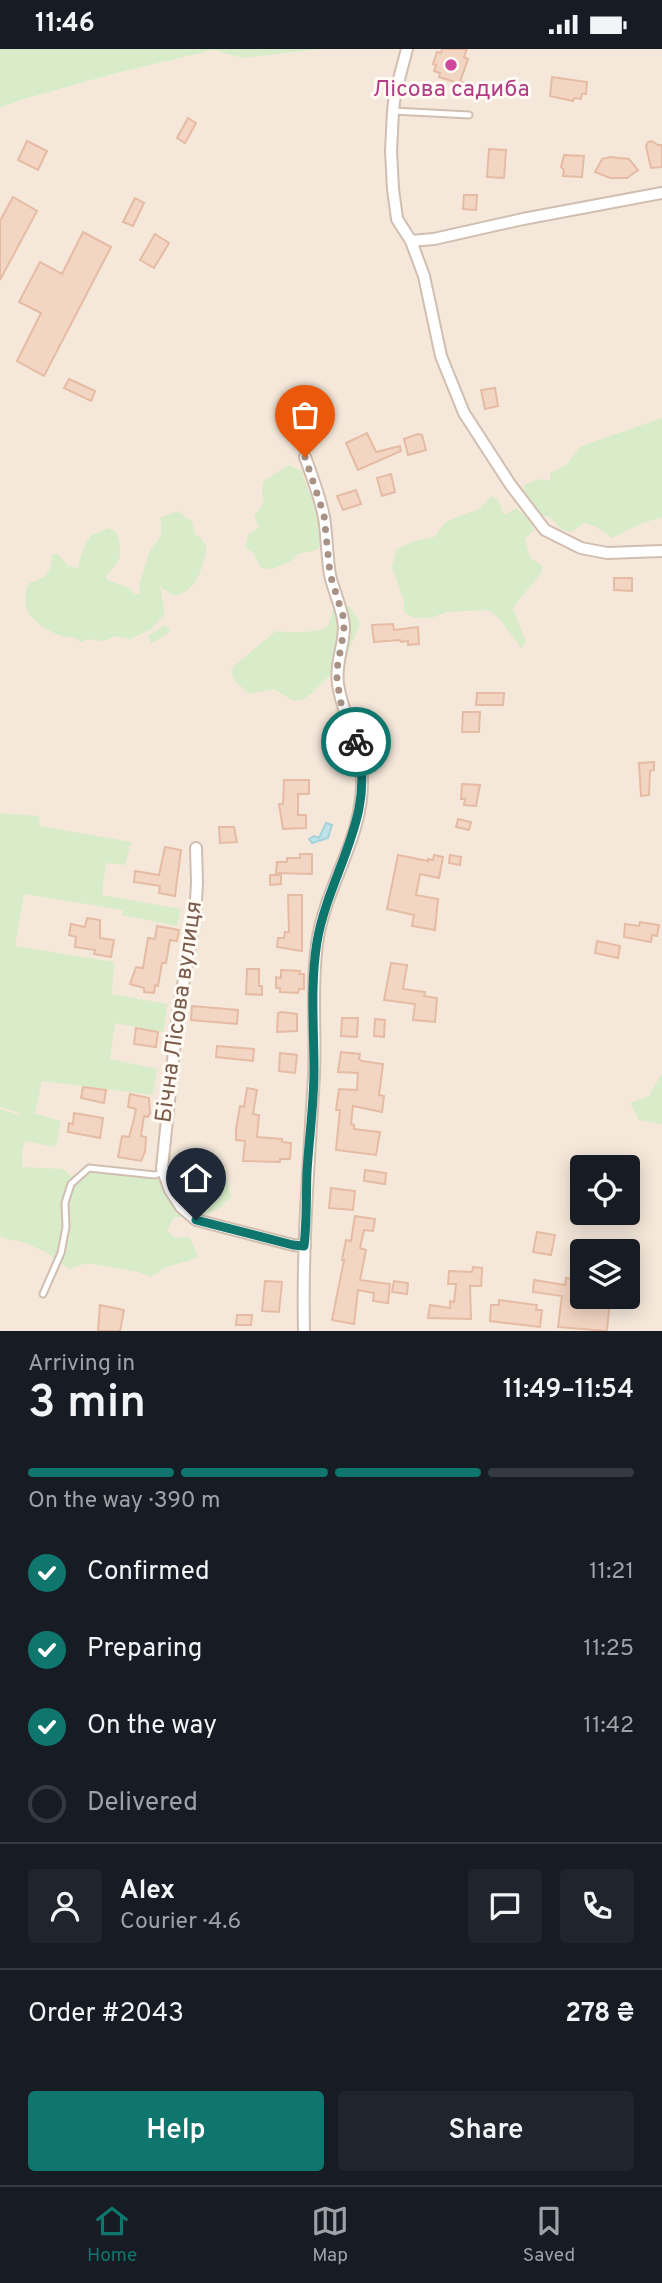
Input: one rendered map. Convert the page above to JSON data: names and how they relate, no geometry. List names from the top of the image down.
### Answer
{
  "streets": {
    "street": ["Бічна Лісова вулиця"]
  },
  "places": ["Лісова садиба"],
  "page": {
    "status": "11:46",
    "heading": ["3 min", "Arriving in", "11:49–11:54"],
    "panel": [
      "Alex",
      "Courier · 4.6",
      "Order #2043",
      "278 ₴"
    ],
    "bar": "On the way · 390 m",
    "list": [
      ["Confirmed", "11:21"],
      ["Preparing", "11:25"],
      ["On the way", "11:42"],
      "Delivered"
    ],
    "buttons": ["Help", "Share"],
    "tabs": ["Home", "Map", "Saved"]
  }
}
